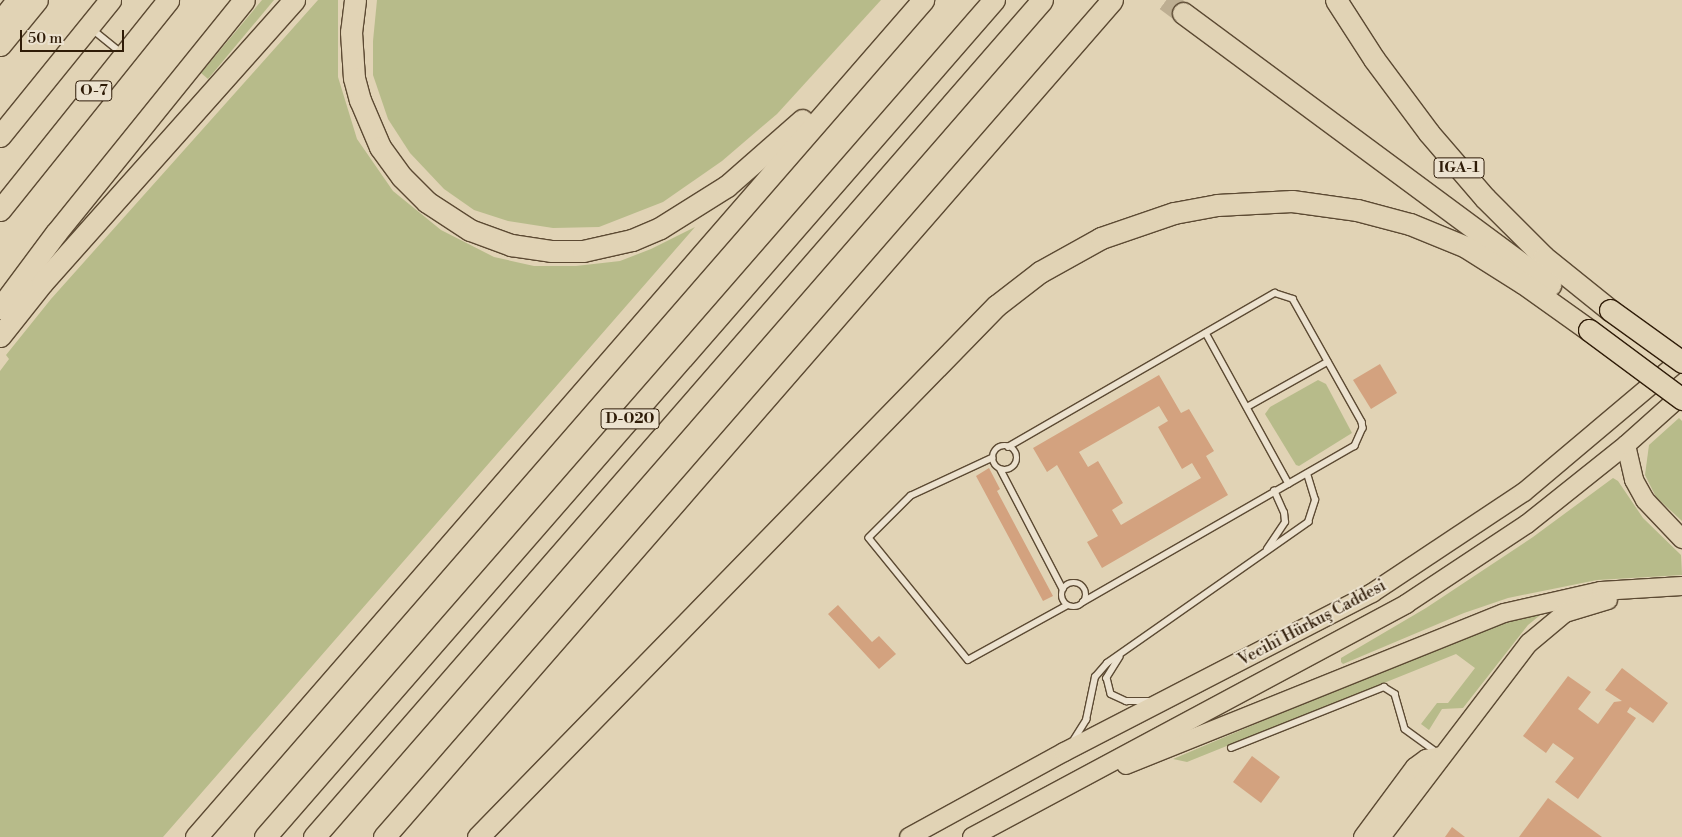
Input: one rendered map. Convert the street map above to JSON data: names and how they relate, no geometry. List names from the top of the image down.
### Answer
{
  "streets": {
    "highway": ["O-7", "IGA-1", "D-020"],
    "main road": ["Vecihi Hürkuş Caddesi"]
  },
  "crossings": [
    ["IGA-1", "Vecihi Hürkuş Caddesi"]
  ],
  "scale_bar": "50 m"
}
